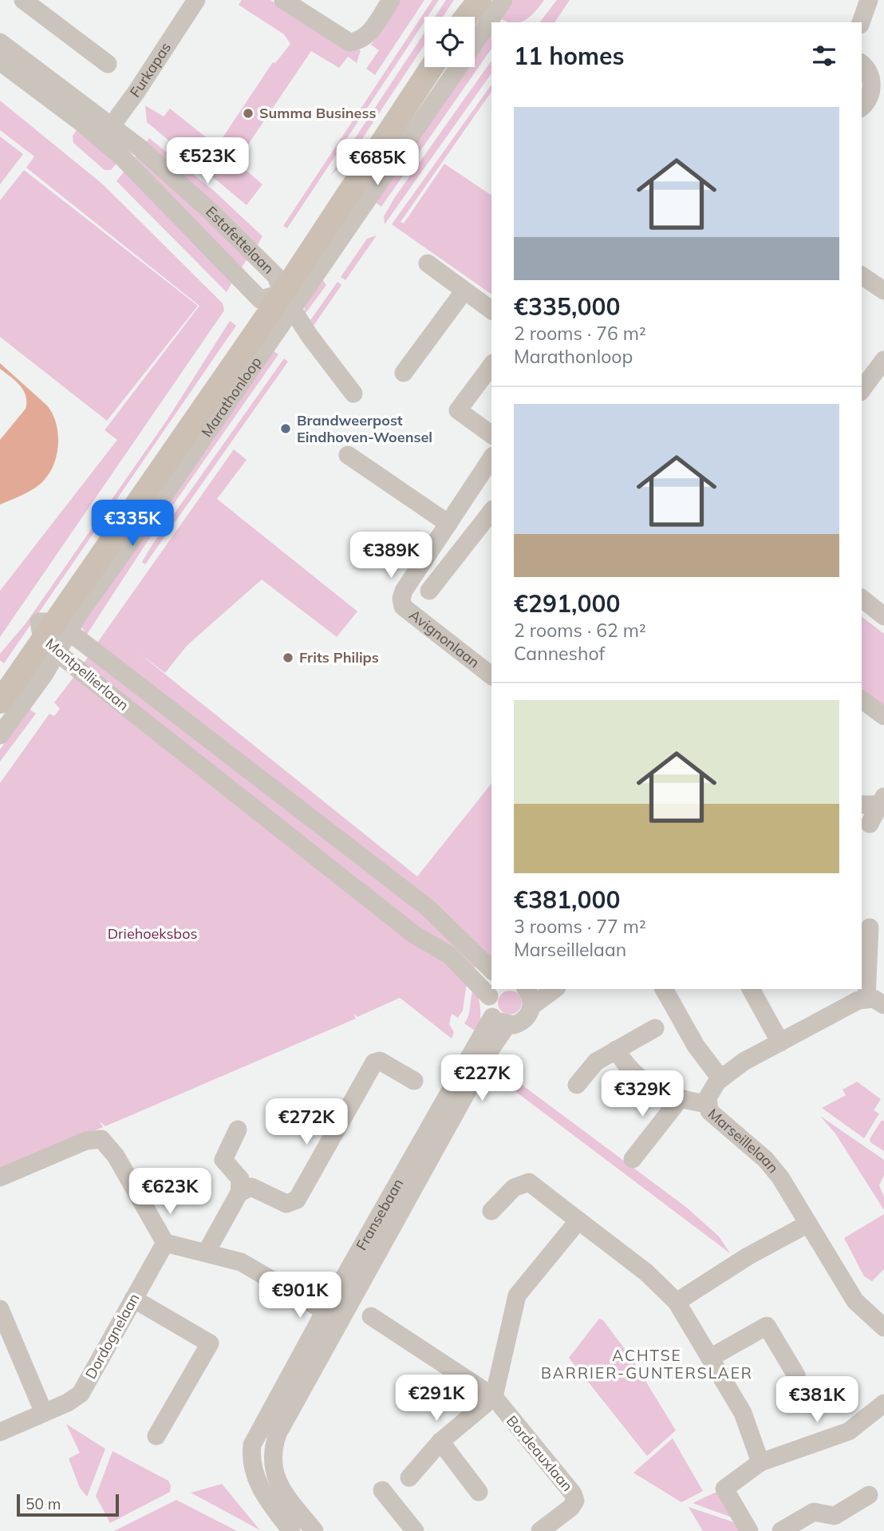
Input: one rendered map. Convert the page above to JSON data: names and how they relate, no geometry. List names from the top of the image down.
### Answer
{
  "streets": {
    "main road": ["Marathonloop"],
    "street": [
      "Furkapas",
      "Estafettelaan",
      "Avignonlaan",
      "Montpellierlaan",
      "Marseillelaan",
      "Fransebaan",
      "Dordognelaan",
      "Bordeauxlaan"
    ]
  },
  "crossings": [
    ["Furkapas", "Estafettelaan"],
    ["Estafettelaan", "Marathonloop"],
    ["Marathonloop", "Montpellierlaan"]
  ],
  "districts": ["ACHTSE BARRIER-GUNTERSLAER"],
  "parks": ["Driehoeksbos"],
  "places": ["Summa Business", "Brandweerpost Eindhoven-Woensel", "Frits Philips"],
  "scale_bar": "50 m",
  "page": {
    "heading": "11 homes",
    "list": [
      {
        "name": "€335,000",
        "note": "2 rooms · 76 m² · Marathonloop"
      },
      {
        "name": "€291,000",
        "note": "2 rooms · 62 m² · Canneshof"
      },
      {
        "name": "€381,000",
        "note": "3 rooms · 77 m² · Marseillelaan"
      }
    ],
    "price": [
      "€523K",
      "€685K",
      "€335K",
      "€389K",
      "€227K",
      "€329K",
      "€272K",
      "€623K",
      "€901K",
      "€291K",
      "€381K"
    ],
    "scale": "50 m"
  }
}
